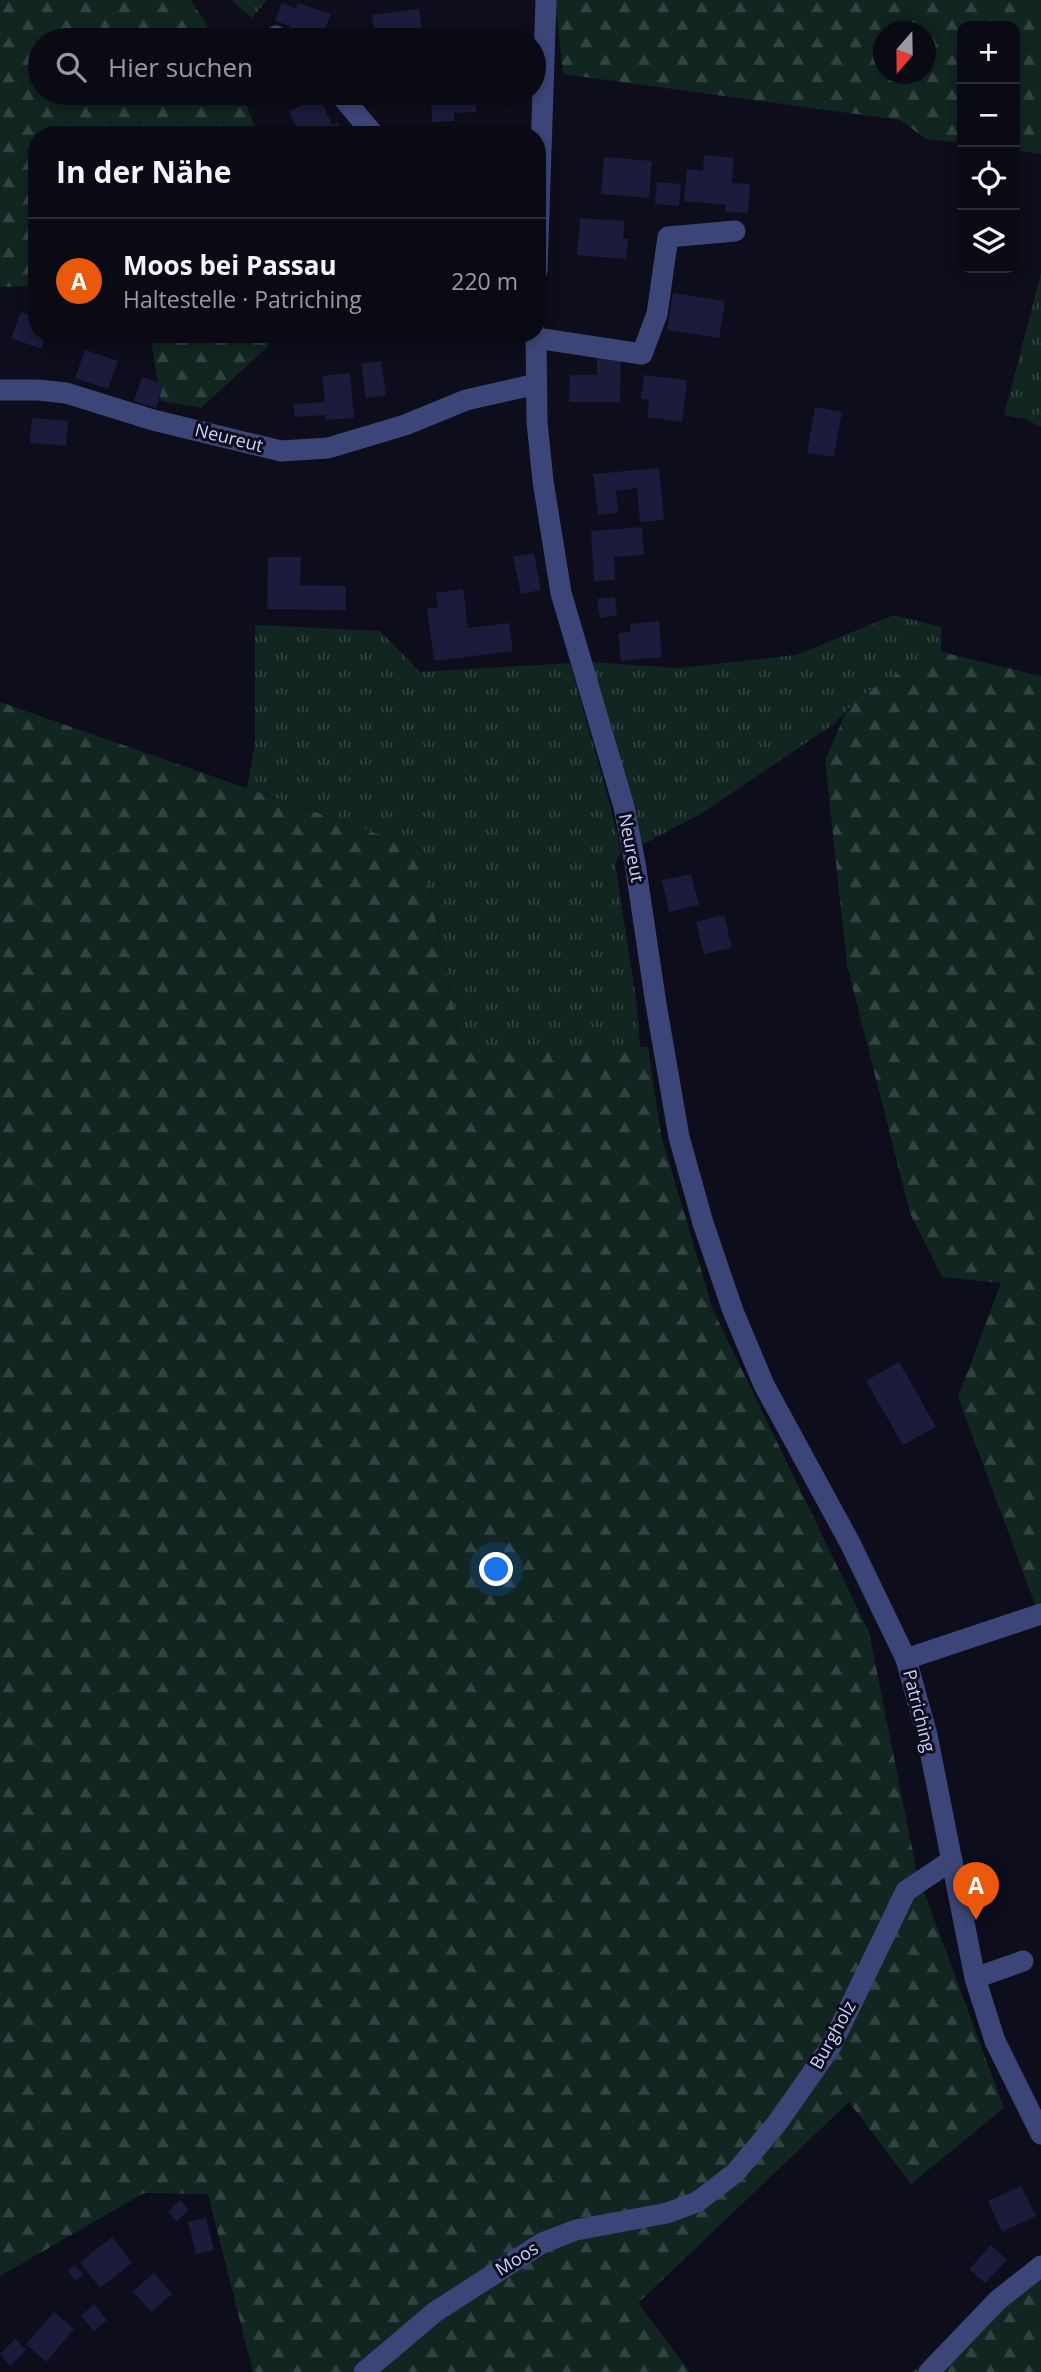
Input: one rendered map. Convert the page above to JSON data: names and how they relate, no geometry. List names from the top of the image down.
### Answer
{
  "streets": {
    "street": [
      "Neureut",
      "Patriching",
      "Burgholz",
      "Moos"
    ]
  },
  "crossings": [
    ["Neureut", "Patriching"],
    ["Patriching", "Burgholz"],
    ["Burgholz", "Moos"]
  ],
  "north": "bottom",
  "page": {
    "map_buttons": ["+", "−"],
    "search": "Hier suchen",
    "heading": "In der Nähe",
    "list": [
      {
        "mark": "A",
        "name": "Moos bei Passau",
        "note": "Haltestelle · Patriching",
        "value": "220 m"
      }
    ],
    "pins": "A"
  }
}
